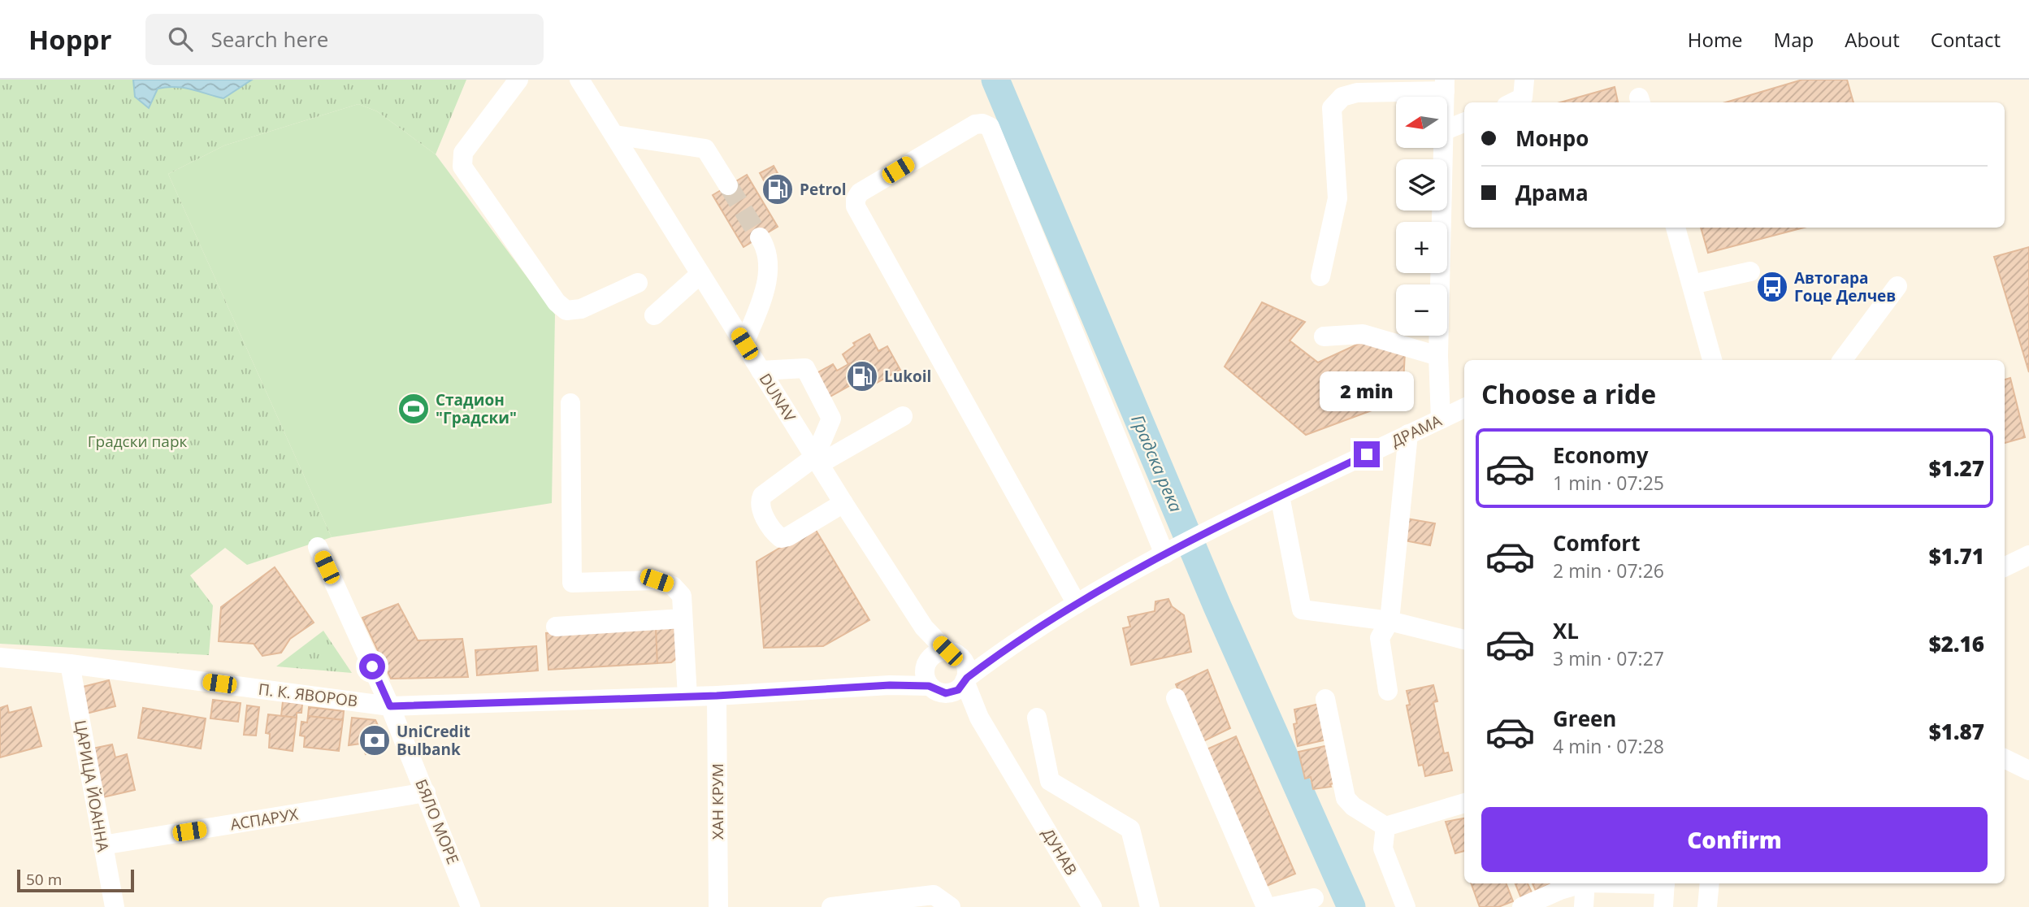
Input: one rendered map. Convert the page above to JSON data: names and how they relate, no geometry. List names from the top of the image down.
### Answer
{
  "streets": {
    "street": [
      "DUNAV",
      "ДРАМА",
      "П. К. ЯВОРОВ",
      "ЦАРИЦА ЙОАННА",
      "ХАН КРУМ",
      "АСПАРУХ",
      "БЯЛО МОРЕ",
      "ДУНАВ"
    ]
  },
  "crossings": [
    ["DUNAV", "П. К. ЯВОРОВ"],
    ["ДРАМА", "П. К. ЯВОРОВ"],
    ["П. К. ЯВОРОВ", "ЦАРИЦА ЙОАННА"],
    ["П. К. ЯВОРОВ", "ХАН КРУМ"],
    ["П. К. ЯВОРОВ", "БЯЛО МОРЕ"],
    ["ЦАРИЦА ЙОАННА", "АСПАРУХ"],
    ["АСПАРУХ", "БЯЛО МОРЕ"]
  ],
  "water": ["Градска река"],
  "parks": ["Градски парк"],
  "places": {
    "fuel station": ["Petrol", "Lukoil"],
    "bus stop": ["Автогара Гоце Делчев"],
    "sports": ["Стадион \"Градски\""],
    "bank": ["UniCredit Bulbank"]
  },
  "scale_bar": "50 m",
  "north": "left",
  "page": {
    "header": "Hoppr",
    "search": "Search here",
    "nav": [
      "Home",
      "Map",
      "About",
      "Contact"
    ],
    "map_buttons": ["+", "−"],
    "banner": ["Монро", "Драма"],
    "heading": "Choose a ride",
    "bubble": "2 min",
    "list": [
      {
        "name": "Economy",
        "note": "1 min · 07:25",
        "value": "$1.27"
      },
      {
        "name": "Comfort",
        "note": "2 min · 07:26",
        "value": "$1.71"
      },
      {
        "name": "XL",
        "note": "3 min · 07:27",
        "value": "$2.16"
      },
      {
        "name": "Green",
        "note": "4 min · 07:28",
        "value": "$1.87"
      }
    ],
    "buttons": "Confirm",
    "scale": "50 m"
  }
}
